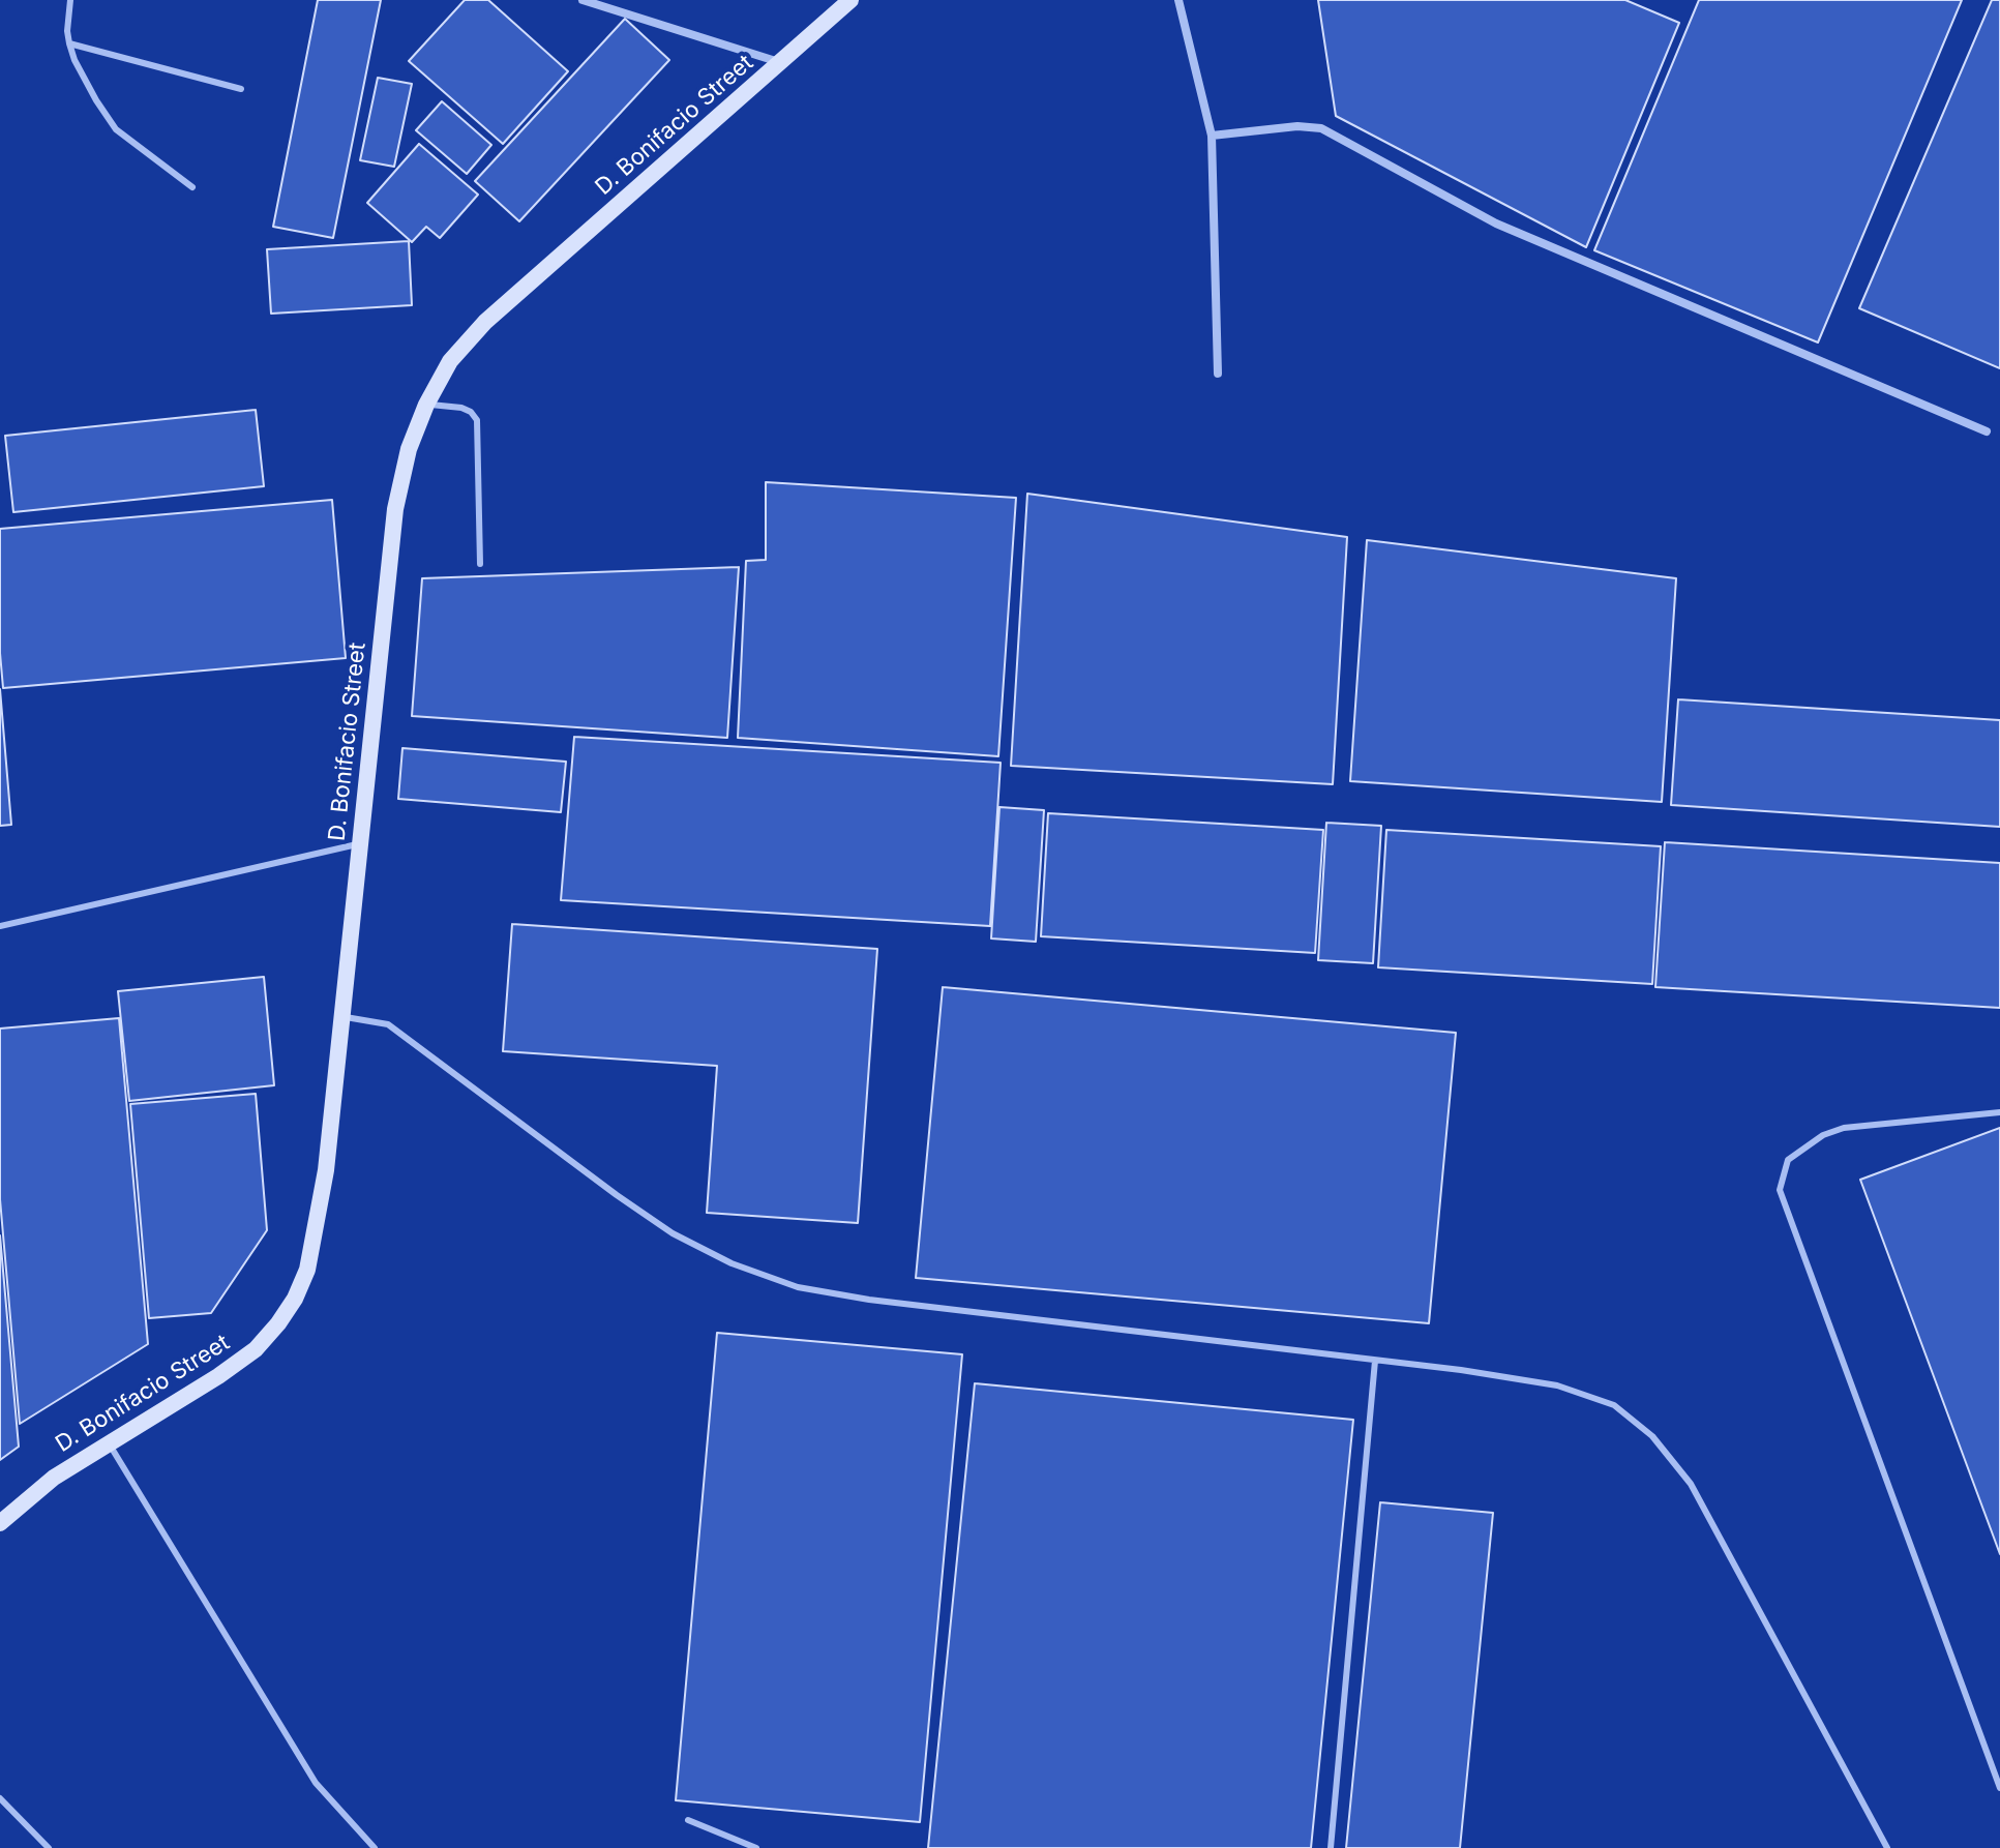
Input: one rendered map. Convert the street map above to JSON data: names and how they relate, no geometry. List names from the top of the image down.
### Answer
{
  "streets": {
    "main road": ["D. Bonifacio Street"]
  }
}
